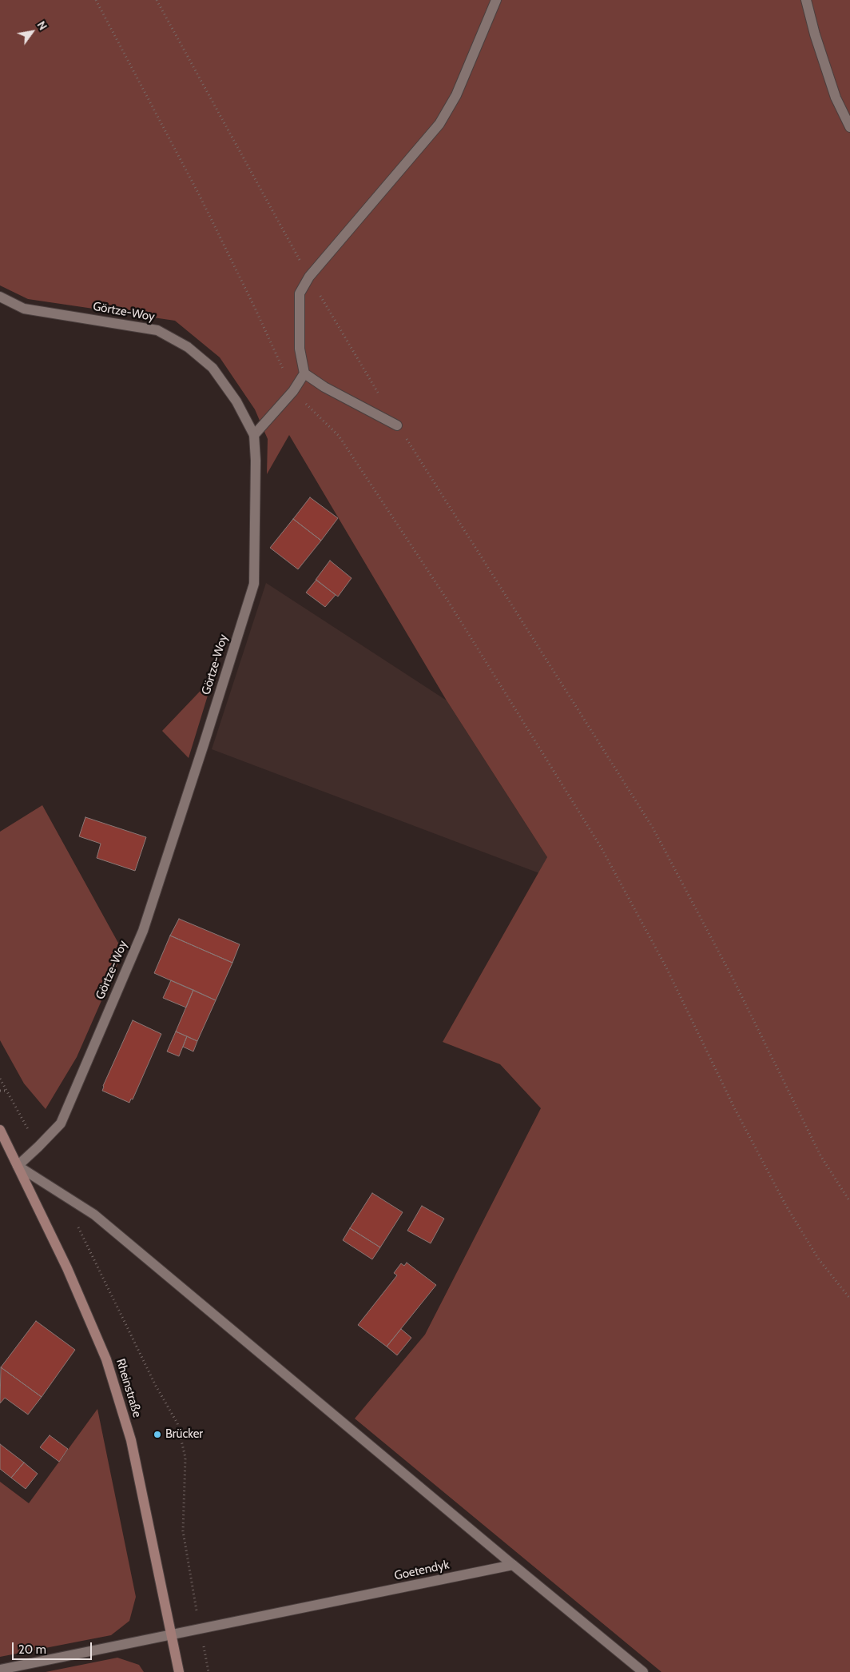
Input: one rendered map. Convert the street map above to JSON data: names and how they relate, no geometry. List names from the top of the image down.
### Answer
{
  "streets": {
    "main road": ["Rheinstraße"],
    "street": ["Görtze-Woy", "Goetendyk"]
  },
  "crossings": [
    ["Görtze-Woy", "Rheinstraße"],
    ["Rheinstraße", "Goetendyk"]
  ],
  "places": ["Brücker"],
  "scale_bar": "20 m",
  "north": "top right"
}
